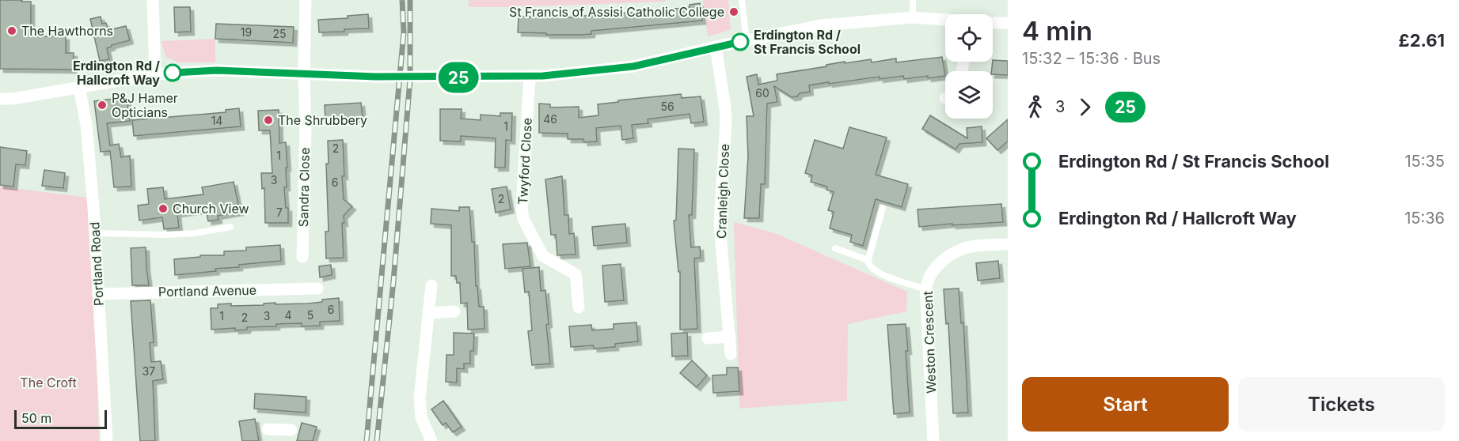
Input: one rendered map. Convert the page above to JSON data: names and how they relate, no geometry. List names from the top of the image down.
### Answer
{
  "streets": {
    "street": [
      "Twyford Close",
      "Sandra Close",
      "Cranleigh Close",
      "Portland Road",
      "Portland Avenue",
      "Weston Crescent"
    ]
  },
  "crossings": [
    ["Portland Road", "Portland Avenue"]
  ],
  "parks": ["The Croft"],
  "places": [
    "St Francis of Assisi Catholic College",
    "The Hawthorns",
    "Erdington Rd / St Francis School",
    "Erdington Rd / Hallcroft Way",
    "P&J Hamer Opticians",
    "The Shrubbery",
    "Church View"
  ],
  "lines": ["bus line 25"],
  "house_numbers": [
    "19",
    "25",
    "60",
    "56",
    "46",
    "14",
    "1",
    "2",
    "1",
    "3",
    "6",
    "2",
    "7",
    "6",
    "4",
    "5",
    "1",
    "3",
    "2",
    "37"
  ],
  "scale_bar": "50 m",
  "page": {
    "on_map": "25",
    "heading": ["4 min", "15:32 – 15:36 · Bus", "£2.61"],
    "legs": ["3", "25"],
    "list": [
      {
        "name": "Erdington Rd / St Francis School",
        "value": "15:35"
      },
      {
        "name": "Erdington Rd / Hallcroft Way",
        "value": "15:36"
      }
    ],
    "buttons": ["Start", "Tickets"],
    "scale": "50 m"
  }
}
